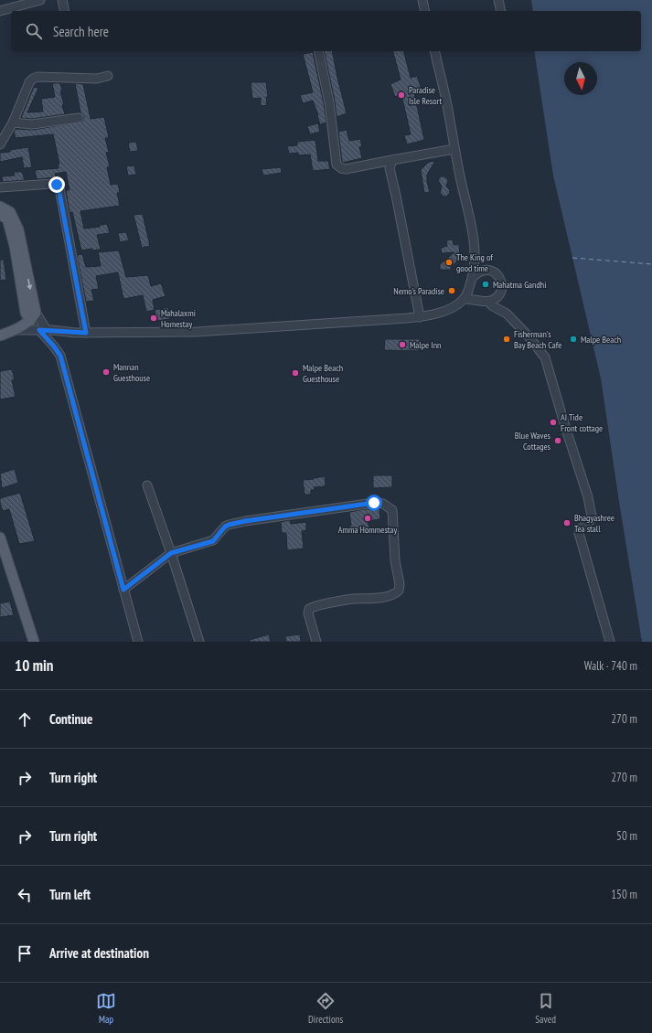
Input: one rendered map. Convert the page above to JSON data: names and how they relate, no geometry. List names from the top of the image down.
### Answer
{
  "places": [
    "Paradise Isle Resort",
    "The King of good time",
    "Mahatma Gandhi",
    "Nemo's Paradise",
    "Mahalaxmi Homestay",
    "Fisherman's Bay Beach Cafe",
    "Malpe Beach",
    "Malpe Inn",
    "Mannan Guesthouse",
    "Malpe Beach Guesthouse",
    "AI Tide Front cottage",
    "Blue Waves Cottages",
    "Amma Hommestay",
    "Bhagyashree Tea stall"
  ],
  "north": "bottom",
  "page": {
    "search": "Search here",
    "heading": ["10 min", "Walk · 740 m"],
    "list": [
      ["Continue", "270 m"],
      ["Turn right", "270 m"],
      ["Turn right", "50 m"],
      ["Turn left", "150 m"],
      "Arrive at destination"
    ],
    "nav": ["Map", "Directions", "Saved"]
  }
}
